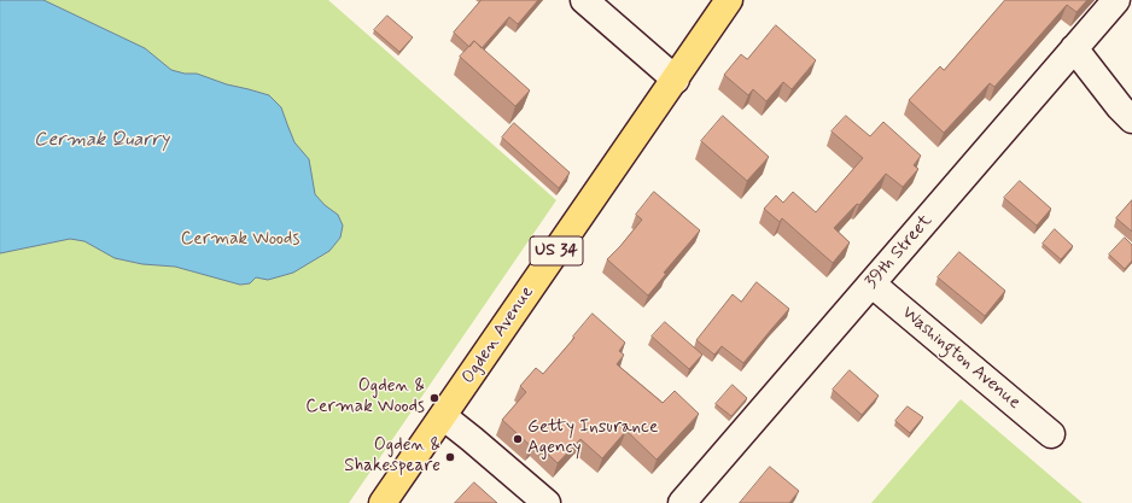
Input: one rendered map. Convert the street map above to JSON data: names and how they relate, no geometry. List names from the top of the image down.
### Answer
{
  "streets": {
    "main road": ["US 34", "Ogden Avenue"],
    "street": ["39th Street", "Washington Avenue"]
  },
  "crossings": [
    ["39th Street", "Washington Avenue"]
  ],
  "water": ["Cermak Quarry"],
  "parks": ["Cermak Woods"],
  "places": ["Ogden & Cermak Woods", "Getty Insurance Agency", "Ogden & Shakespeare"]
}
